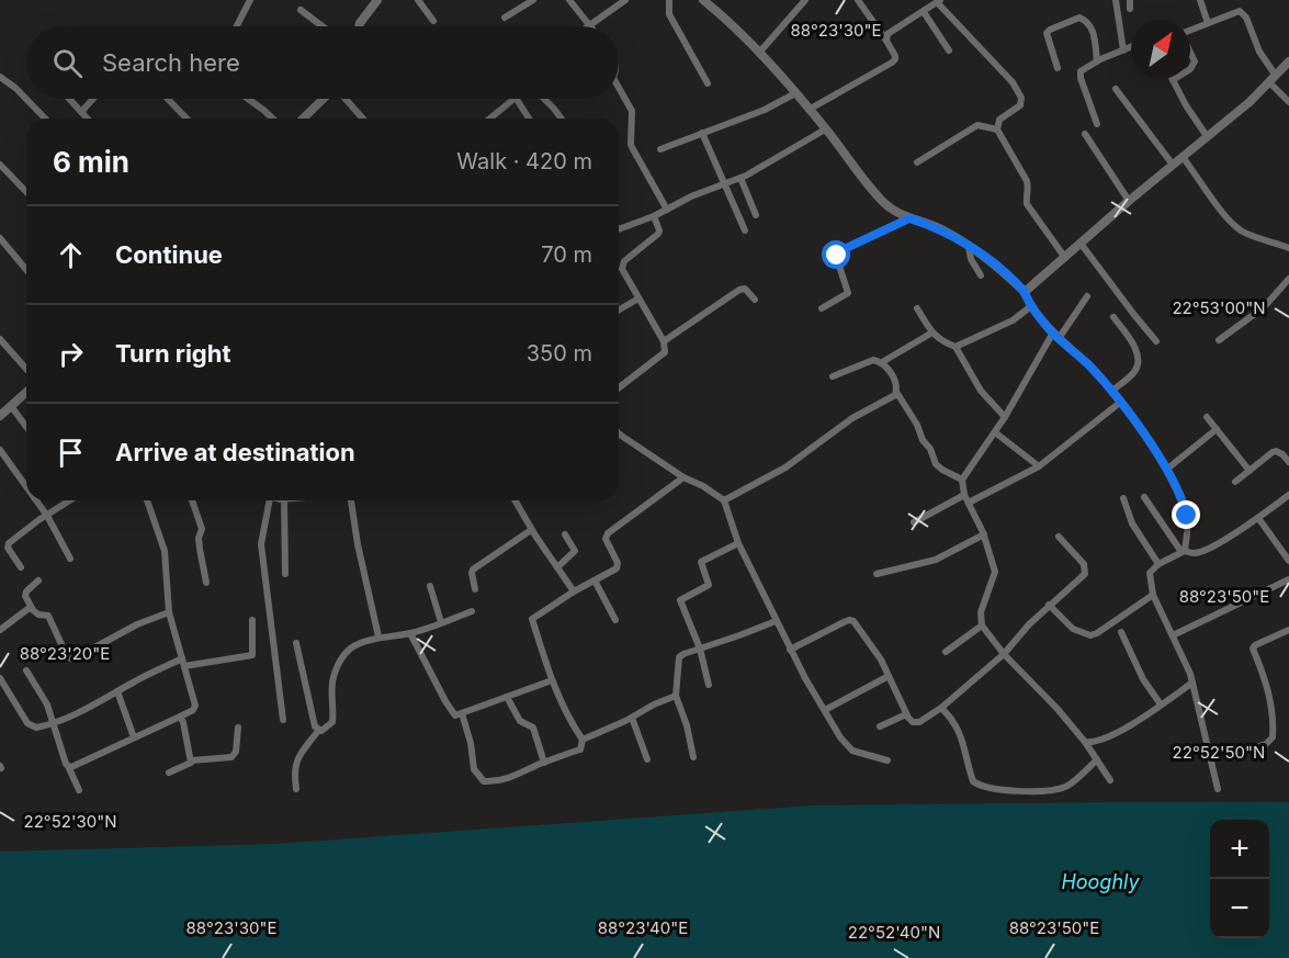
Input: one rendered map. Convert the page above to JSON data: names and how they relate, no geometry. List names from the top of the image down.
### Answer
{
  "water": ["Hooghly"],
  "north": "top right",
  "page": {
    "search": "Search here",
    "heading": ["6 min", "Walk · 420 m"],
    "list": [
      ["Continue", "70 m"],
      ["Turn right", "350 m"],
      "Arrive at destination"
    ],
    "map_buttons": ["+", "−"]
  },
  "coordinates": [
    "88°23'30\"E",
    "22°53'00\"N",
    "88°23'50\"E",
    "88°23'20\"E",
    "22°52'50\"N",
    "22°52'30\"N",
    "88°23'40\"E",
    "22°52'40\"N"
  ]
}
